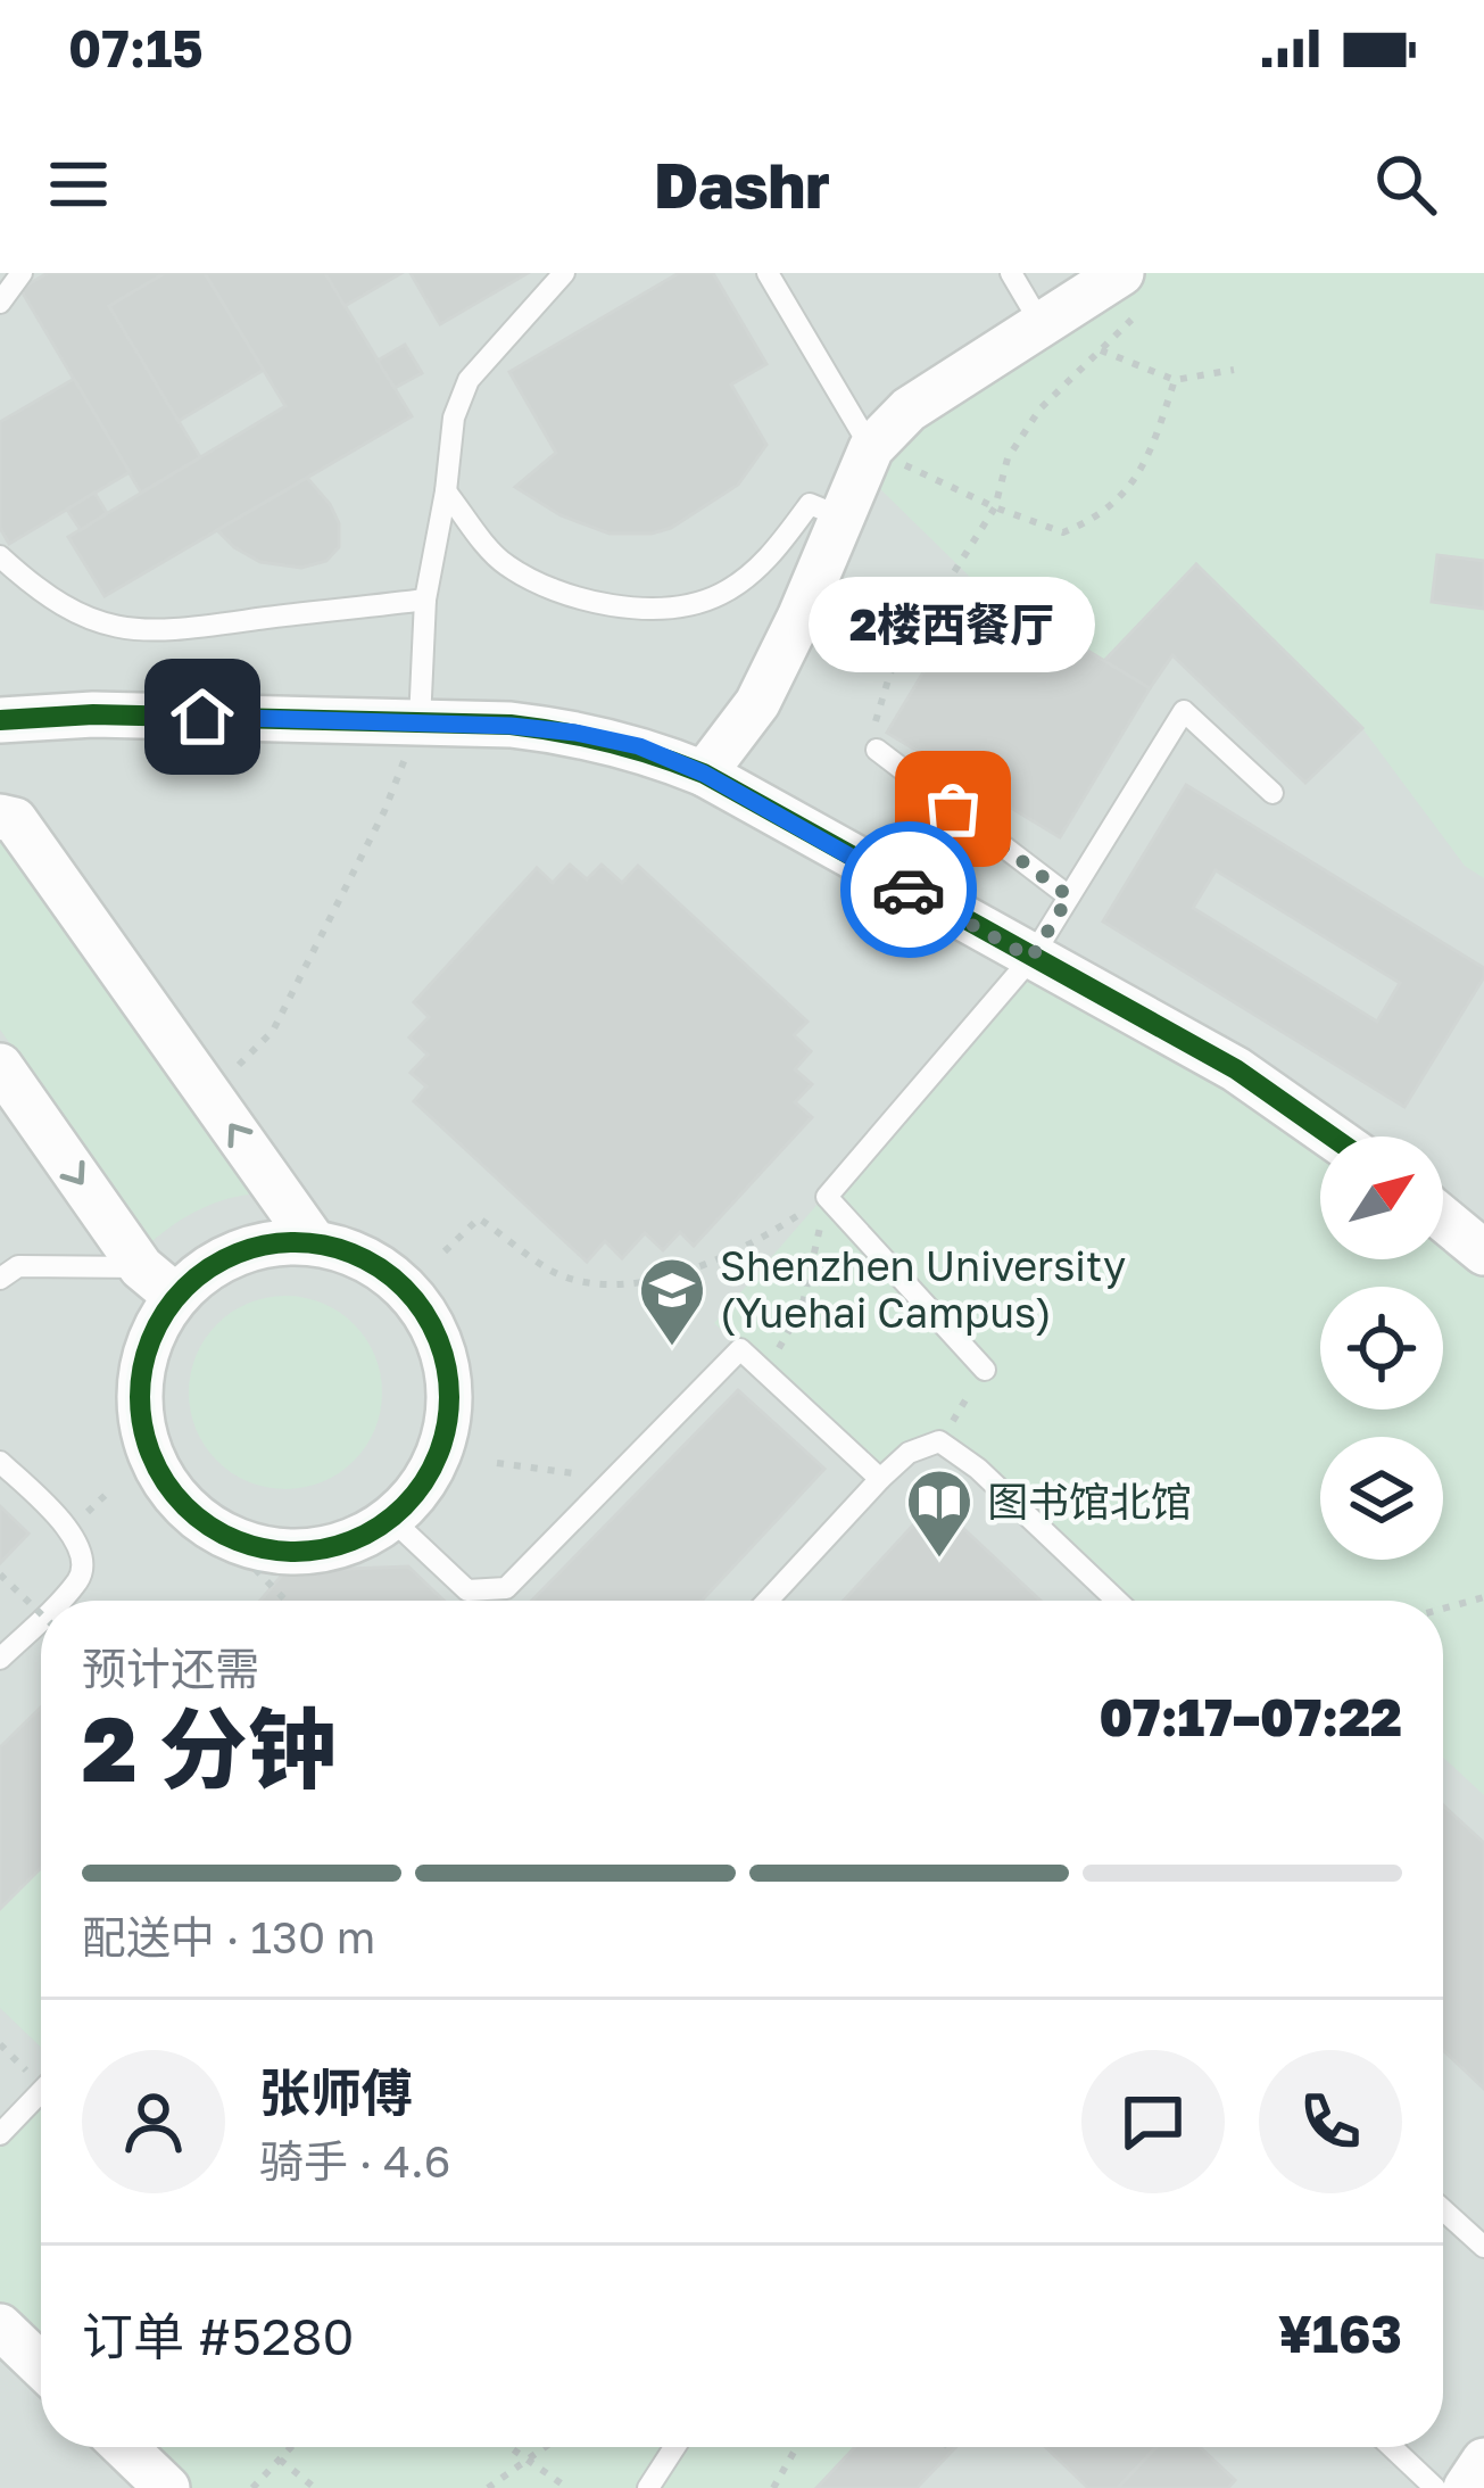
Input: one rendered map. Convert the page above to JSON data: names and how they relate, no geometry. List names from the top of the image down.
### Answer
{
  "places": {
    "other": ["2楼西餐厅"],
    "school or university": ["Shenzhen University (Yuehai Campus)"],
    "library": ["图书馆北馆"]
  },
  "north": "top right",
  "page": {
    "status": "07:15",
    "header": "Dashr",
    "bubble": "2楼西餐厅",
    "heading": ["2 分钟", "预计还需", "07:17–07:22"],
    "panel": [
      "张师傅",
      "骑手 · 4.6",
      "订单 #5280",
      "¥163"
    ],
    "bar": "配送中 · 130 m"
  }
}
